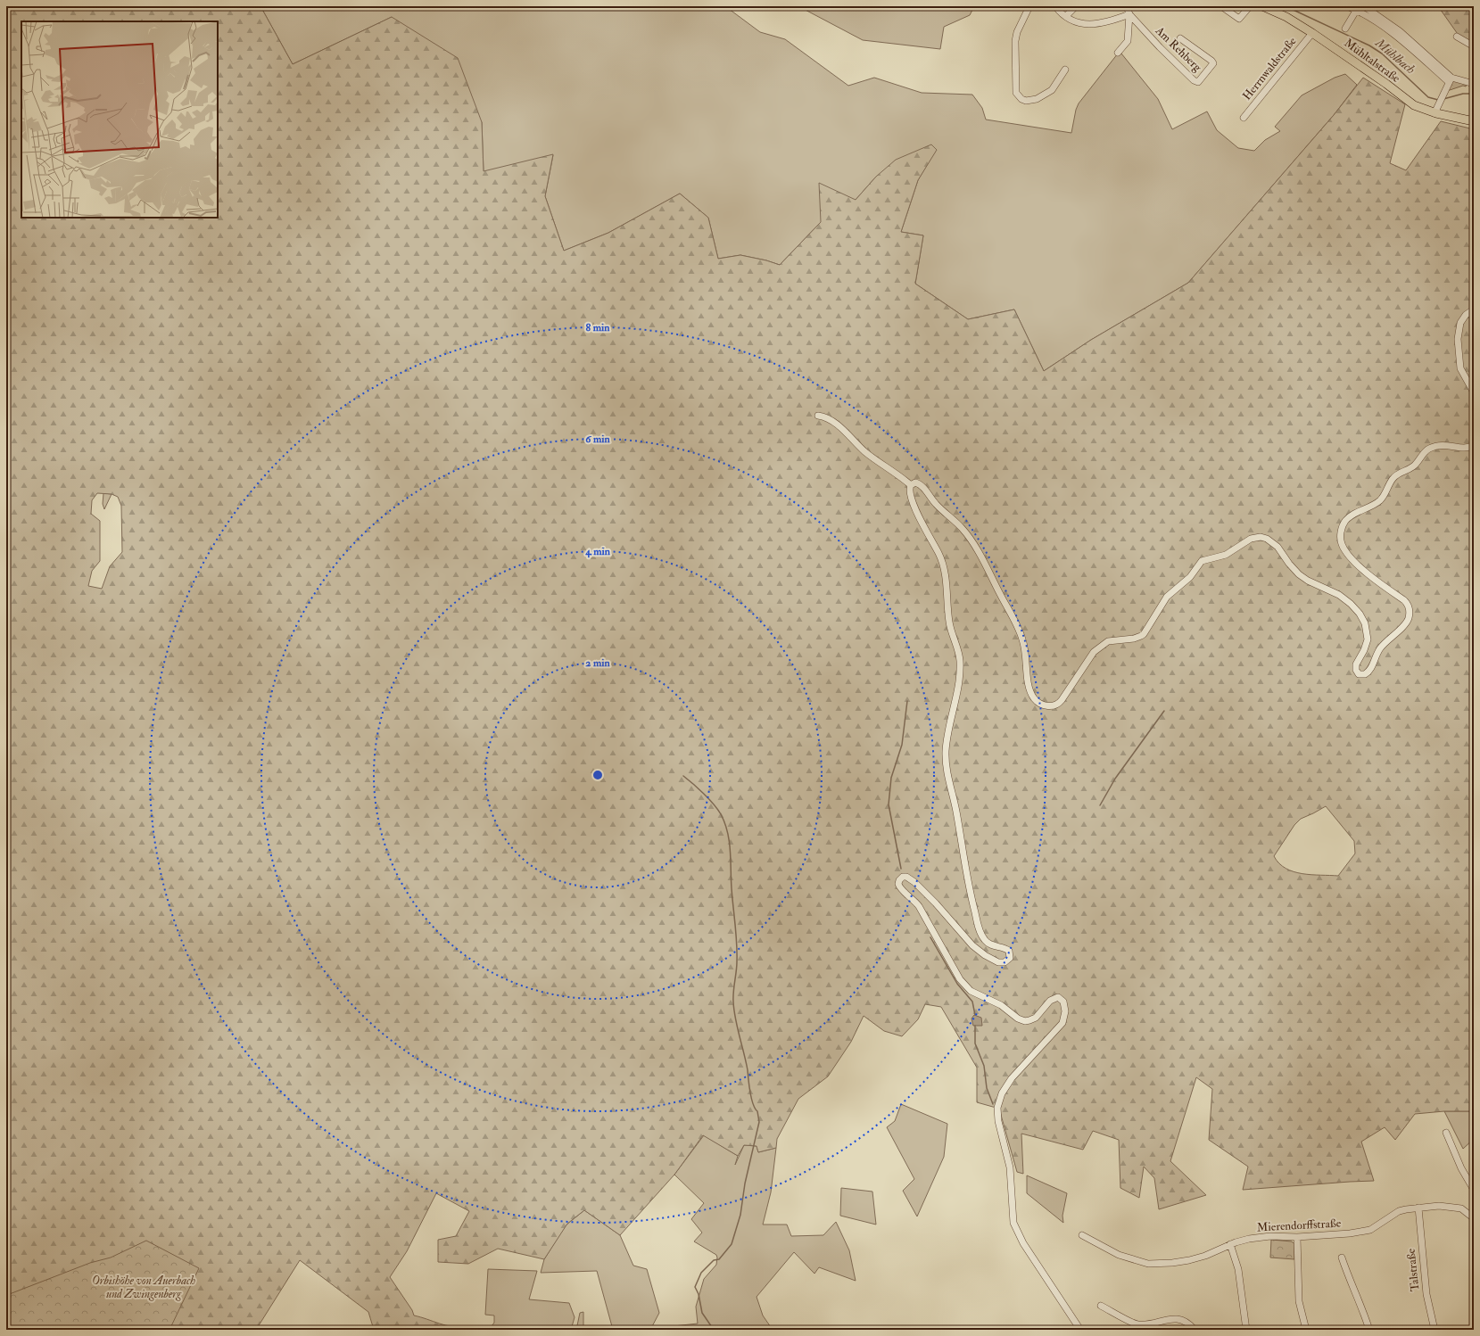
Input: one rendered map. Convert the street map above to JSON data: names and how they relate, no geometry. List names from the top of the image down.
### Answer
{
  "streets": {
    "main road": ["Mühltalstraße"],
    "street": [
      "Am Rehberg",
      "Herrnwaldstraße",
      "Mierendorffstraße",
      "Talstraße"
    ]
  },
  "crossings": [
    ["Mühltalstraße", "Herrnwaldstraße"],
    ["Mierendorffstraße", "Talstraße"]
  ],
  "water": ["Mühlbach"],
  "parks": ["Orbishöhe von Auerbach und Zwingenberg"],
  "rings": [
    "8 min",
    "6 min",
    "4 min",
    "2 min"
  ]
}
